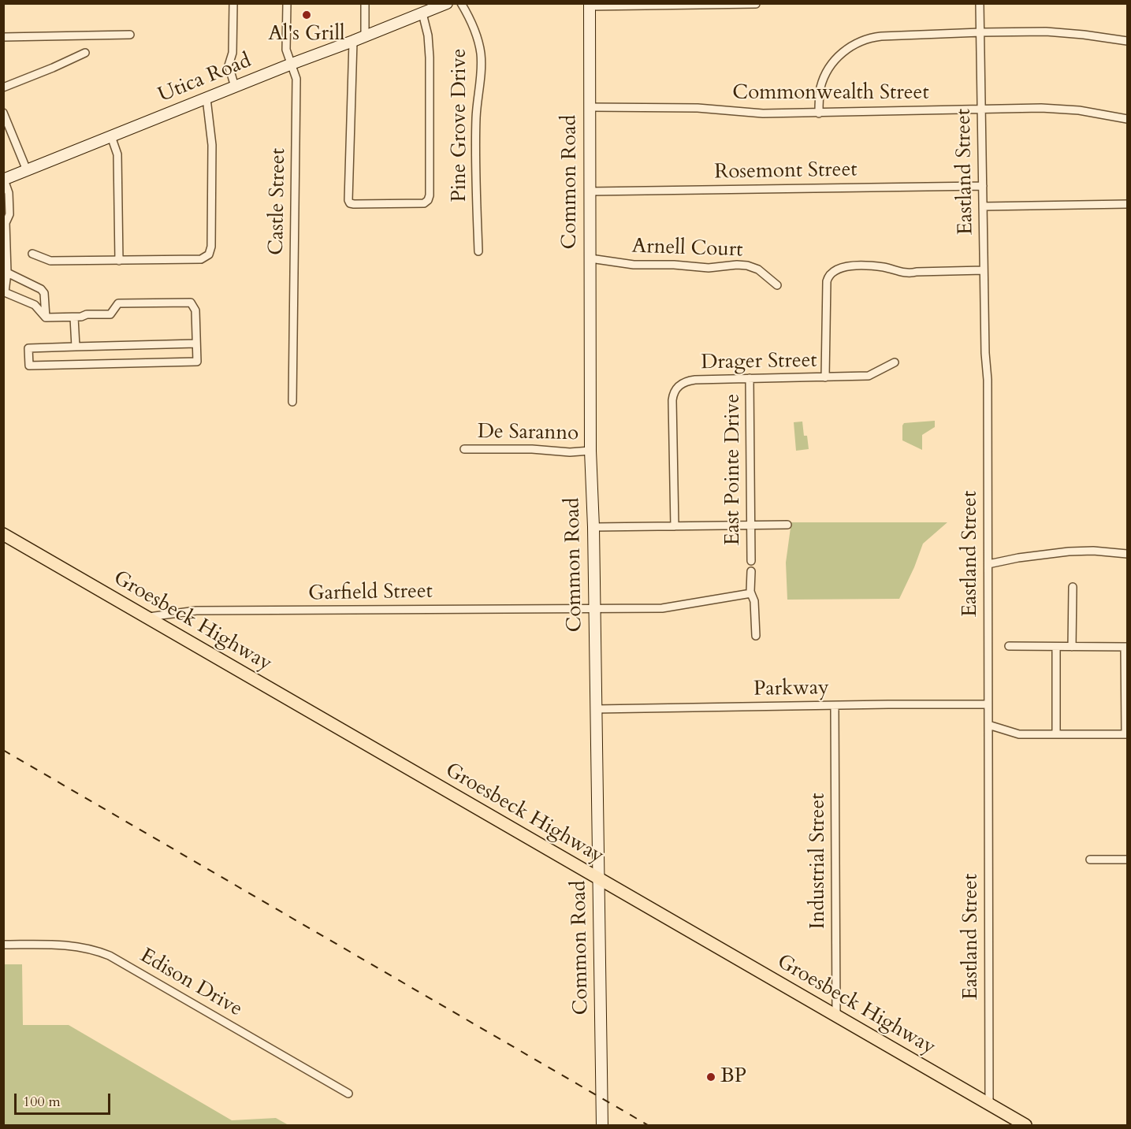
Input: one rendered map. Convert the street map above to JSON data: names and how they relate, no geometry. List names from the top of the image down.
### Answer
{
  "streets": {
    "main road": ["Groesbeck Highway"],
    "street": [
      "Utica Road",
      "Commonwealth Street",
      "Pine Grove Drive",
      "Rosemont Street",
      "Eastland Street",
      "Common Road",
      "Castle Street",
      "Arnell Court",
      "Drager Street",
      "De Saranno",
      "East Pointe Drive",
      "Garfield Street",
      "Parkway",
      "Industrial Street",
      "Edison Drive"
    ]
  },
  "crossings": [
    ["Utica Road", "Castle Street"],
    ["Commonwealth Street", "Eastland Street"],
    ["Commonwealth Street", "Common Road"],
    ["Rosemont Street", "Eastland Street"],
    ["Rosemont Street", "Common Road"],
    ["Eastland Street", "Groesbeck Highway"],
    ["Eastland Street", "Parkway"],
    ["Common Road", "Arnell Court"],
    ["Common Road", "De Saranno"],
    ["Common Road", "Garfield Street"],
    ["Common Road", "Groesbeck Highway"],
    ["Common Road", "Parkway"],
    ["Drager Street", "East Pointe Drive"],
    ["Garfield Street", "Groesbeck Highway"],
    ["Groesbeck Highway", "Industrial Street"],
    ["Parkway", "Industrial Street"]
  ],
  "places": ["Al's Grill", "BP"],
  "scale_bar": "100 m"
}
